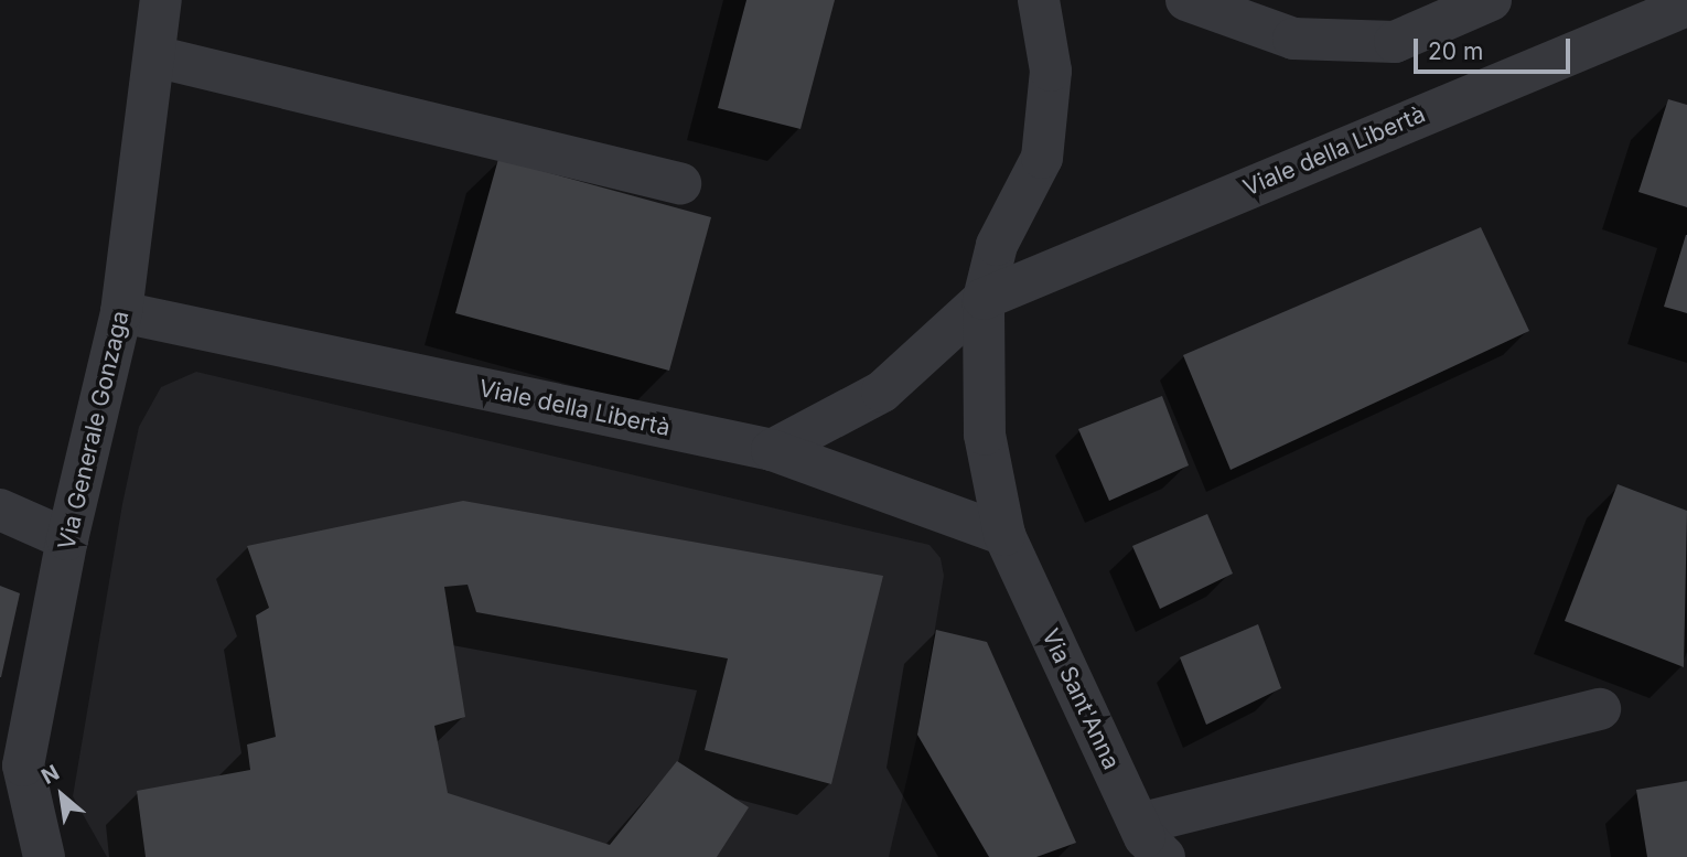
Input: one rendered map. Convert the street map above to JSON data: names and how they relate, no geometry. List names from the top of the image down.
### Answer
{
  "streets": {
    "street": ["Viale della Libertà", "Via Generale Gonzaga", "Via Sant'Anna"]
  },
  "crossings": [
    ["Viale della Libertà", "Via Generale Gonzaga"],
    ["Viale della Libertà", "Via Sant'Anna"]
  ],
  "scale_bar": "20 m",
  "north": "top left"
}
